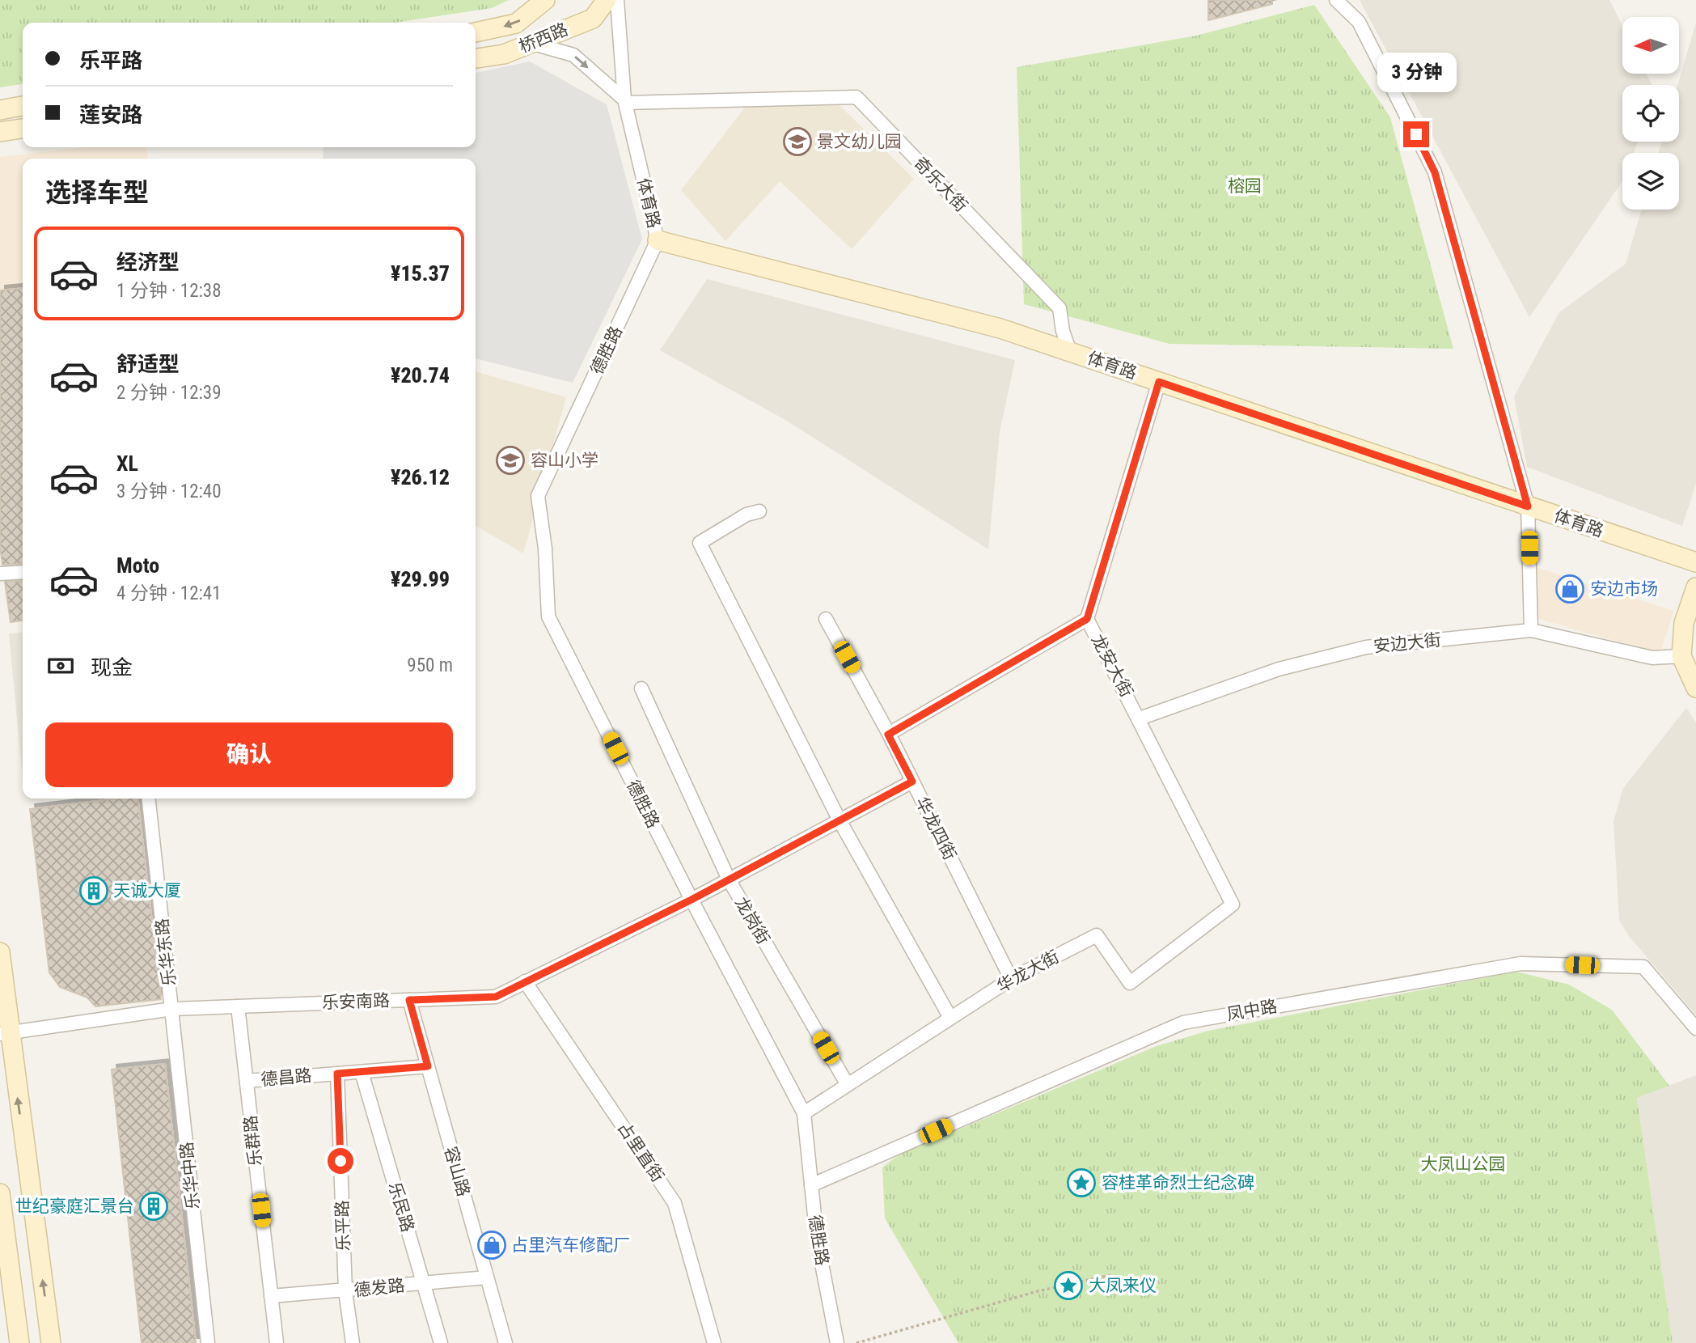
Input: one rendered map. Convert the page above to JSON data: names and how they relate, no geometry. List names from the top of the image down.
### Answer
{
  "streets": {
    "street": [
      "桥西路",
      "奇乐大街",
      "体育路",
      "德胜路",
      "安边大街",
      "龙安大街",
      "华龙四街",
      "龙岗街",
      "乐华东路",
      "华龙大街",
      "乐安南路",
      "凤中路",
      "德昌路",
      "乐群路",
      "占里直街",
      "容山路",
      "乐华中路",
      "乐民路",
      "乐平路",
      "德发路"
    ]
  },
  "crossings": [
    ["奇乐大街", "体育路"],
    ["体育路", "德胜路"],
    ["体育路", "龙安大街"],
    ["德胜路", "华龙大街"],
    ["德胜路", "乐安南路"],
    ["德胜路", "凤中路"],
    ["安边大街", "龙安大街"],
    ["龙安大街", "华龙大街"],
    ["华龙四街", "华龙大街"],
    ["华龙四街", "乐安南路"],
    ["龙岗街", "华龙大街"],
    ["龙岗街", "乐安南路"],
    ["乐华东路", "乐安南路"],
    ["乐华东路", "乐华中路"],
    ["乐安南路", "乐群路"],
    ["乐安南路", "占里直街"],
    ["乐安南路", "容山路"],
    ["乐安南路", "乐华中路"],
    ["德昌路", "乐群路"],
    ["德昌路", "容山路"],
    ["德昌路", "乐民路"],
    ["德昌路", "乐平路"],
    ["乐群路", "德发路"],
    ["容山路", "德发路"],
    ["乐平路", "德发路"]
  ],
  "parks": ["榕园", "大凤山公园"],
  "places": {
    "school or university": ["景文幼儿园", "容山小学"],
    "shop": ["安边市场", "占里汽车修配厂"],
    "building": ["天诚大厦", "世纪豪庭汇景台"],
    "place": ["容桂革命烈士纪念碑", "大凤来仪"]
  },
  "north": "left",
  "page": {
    "banner": ["乐平路", "莲安路"],
    "bubble": "3 分钟",
    "heading": "选择车型",
    "list": [
      {
        "name": "经济型",
        "note": "1 分钟 · 12:38",
        "value": "¥15.37"
      },
      {
        "name": "舒适型",
        "note": "2 分钟 · 12:39",
        "value": "¥20.74"
      },
      {
        "name": "XL",
        "note": "3 分钟 · 12:40",
        "value": "¥26.12"
      },
      {
        "name": "Moto",
        "note": "4 分钟 · 12:41",
        "value": "¥29.99"
      }
    ],
    "pay": ["现金", "950 m"],
    "buttons": "确认"
  }
}
